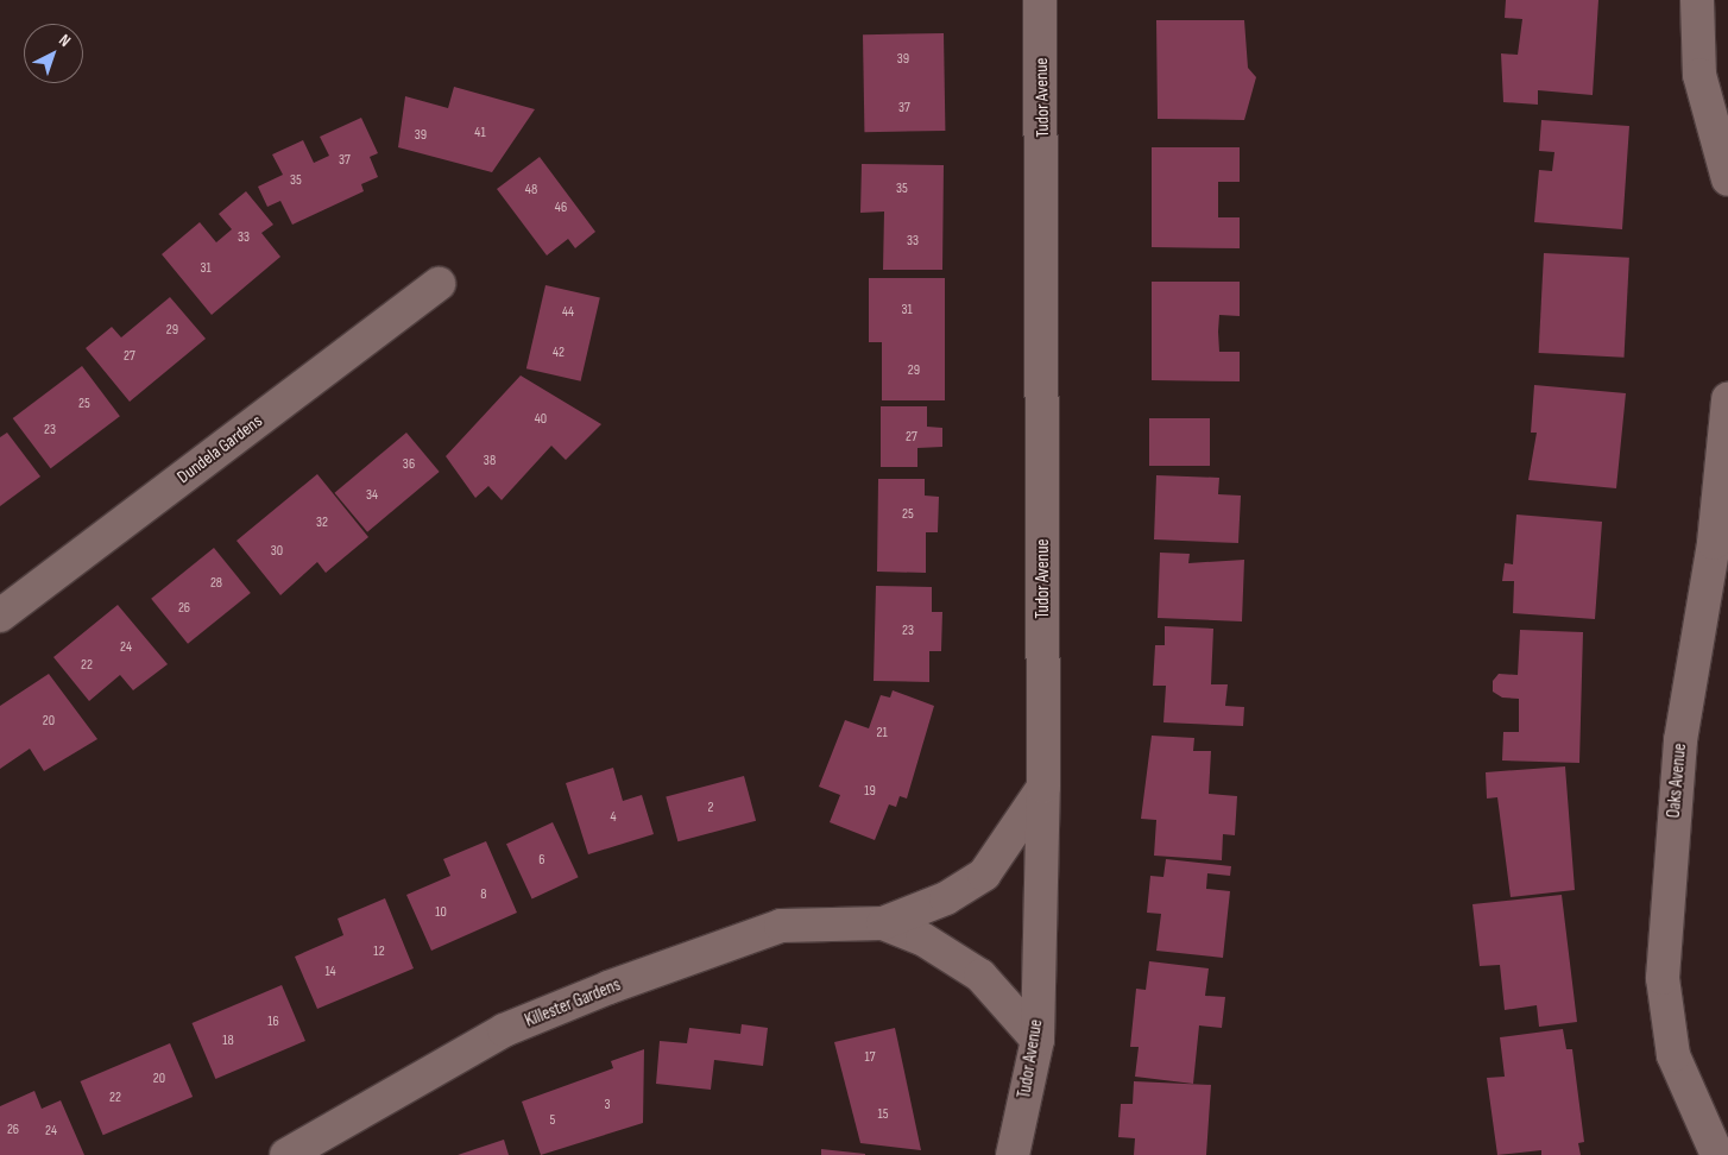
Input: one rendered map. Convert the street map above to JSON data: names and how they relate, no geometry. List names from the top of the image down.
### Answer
{
  "streets": {
    "street": [
      "Tudor Avenue",
      "Dundela Gardens",
      "Oaks Avenue",
      "Killester Gardens"
    ]
  },
  "crossings": [
    ["Tudor Avenue", "Killester Gardens"]
  ],
  "house_numbers": [
    "39",
    "37",
    "41",
    "39",
    "37",
    "35",
    "35",
    "48",
    "46",
    "33",
    "33",
    "31",
    "31",
    "44",
    "29",
    "42",
    "27",
    "29",
    "25",
    "40",
    "23",
    "27",
    "38",
    "36",
    "34",
    "25",
    "32",
    "30",
    "28",
    "26",
    "23",
    "24",
    "22",
    "20",
    "21",
    "19",
    "2",
    "4",
    "6",
    "8",
    "10",
    "12",
    "14",
    "16",
    "18",
    "17",
    "20",
    "22",
    "3",
    "15",
    "5",
    "26",
    "24"
  ],
  "north": "top right"
}
